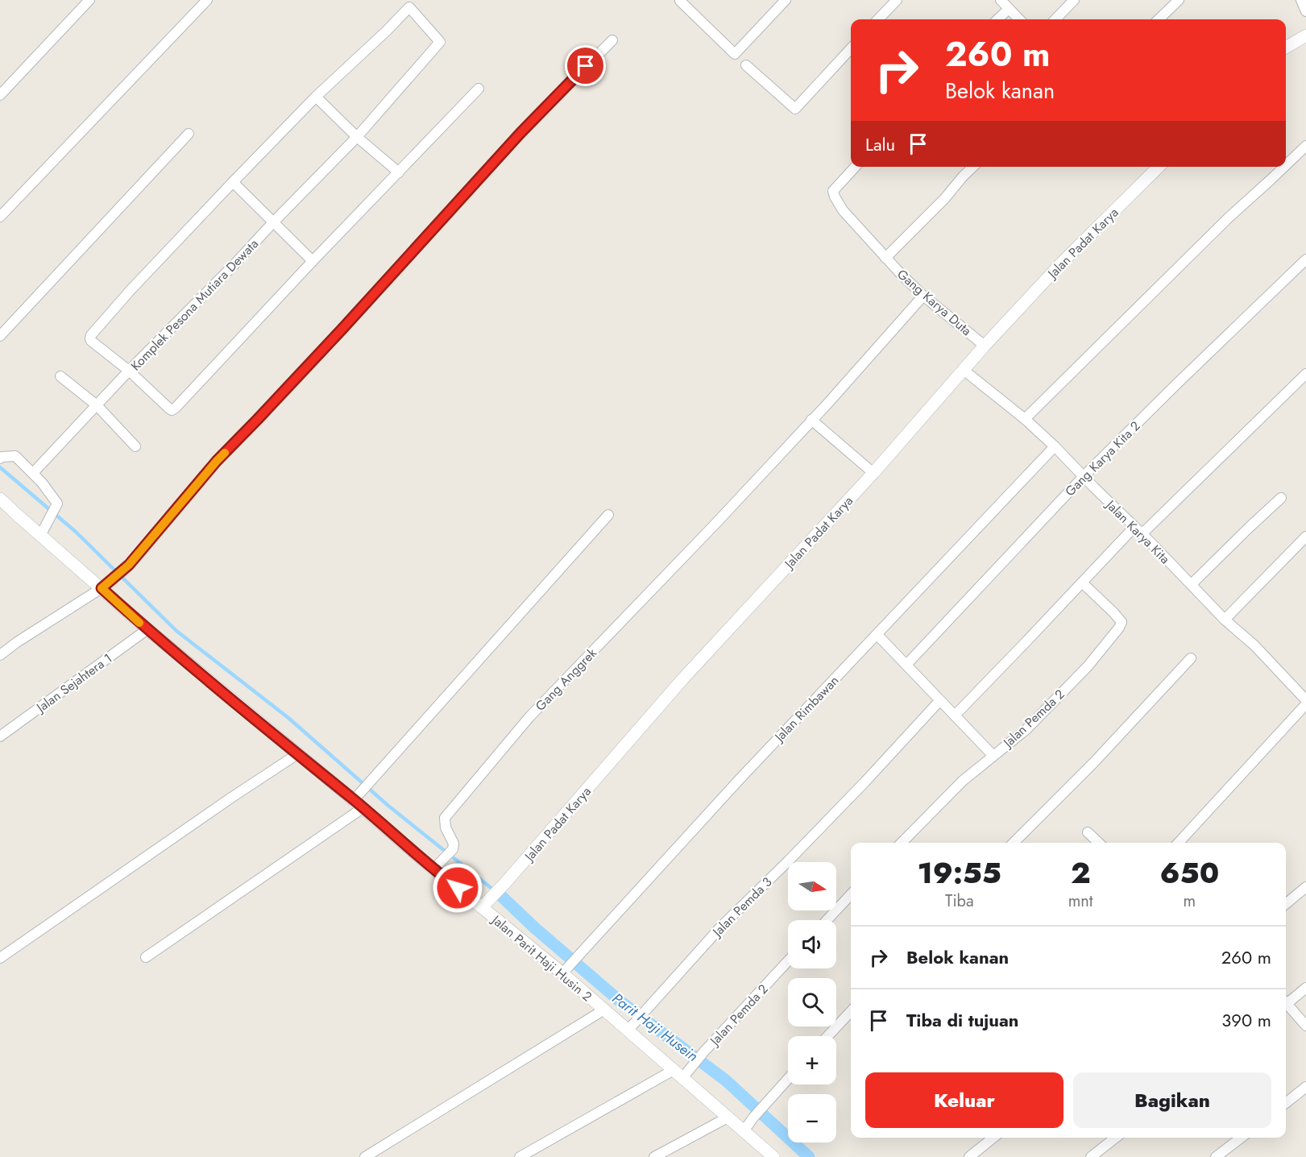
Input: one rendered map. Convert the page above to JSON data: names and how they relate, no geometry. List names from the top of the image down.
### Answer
{
  "streets": {
    "street": [
      "Jalan Padat Karya",
      "Gang Karya Duta",
      "Komplek Pesona Mutiara Dewata",
      "Gang Karya Kita 2",
      "Jalan Karya Kita",
      "Gang Anggrek",
      "Jalan Sejahtera 1",
      "Jalan Rimbawan",
      "Jalan Pemda 2",
      "Jalan Pemda 3",
      "Jalan Parit Haji Husin 2"
    ]
  },
  "crossings": [
    ["Jalan Padat Karya", "Gang Karya Duta"],
    ["Jalan Padat Karya", "Jalan Karya Kita"],
    ["Jalan Padat Karya", "Jalan Parit Haji Husin 2"],
    ["Gang Karya Kita 2", "Jalan Karya Kita"],
    ["Jalan Karya Kita", "Jalan Rimbawan"],
    ["Gang Anggrek", "Jalan Parit Haji Husin 2"],
    ["Jalan Sejahtera 1", "Jalan Parit Haji Husin 2"],
    ["Jalan Rimbawan", "Jalan Parit Haji Husin 2"],
    ["Jalan Pemda 2", "Jalan Parit Haji Husin 2"],
    ["Jalan Pemda 3", "Jalan Parit Haji Husin 2"]
  ],
  "water": ["Parit Haji Husein"],
  "north": "right",
  "page": {
    "turn": ["260 m", "Belok kanan"],
    "then": "Lalu",
    "eta": [
      "19:55",
      "Tiba",
      "2",
      "mnt",
      "650",
      "m"
    ],
    "map_buttons": ["+", "−"],
    "list": [
      {
        "name": "Belok kanan",
        "value": "260 m"
      },
      {
        "name": "Tiba di tujuan",
        "value": "390 m"
      }
    ],
    "buttons": ["Keluar", "Bagikan"]
  }
}
